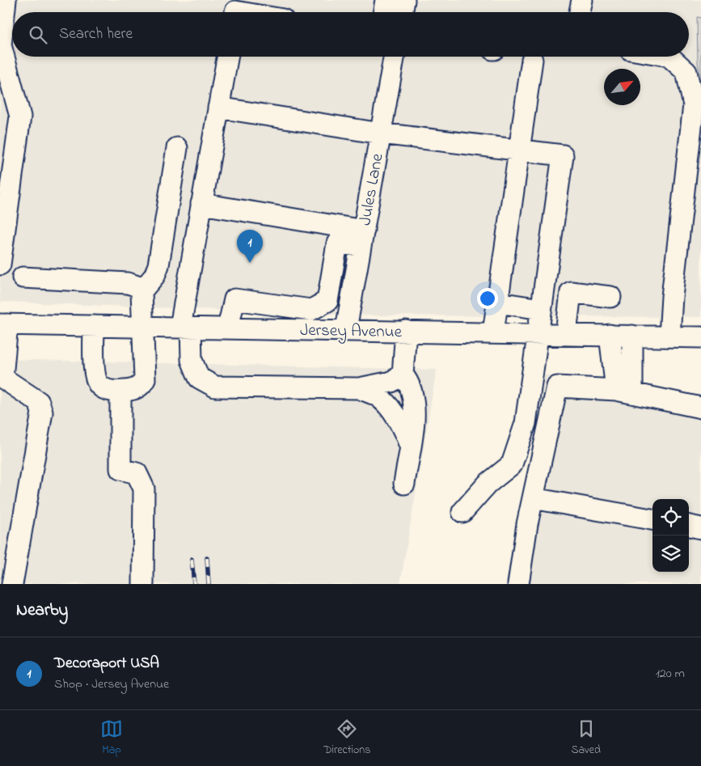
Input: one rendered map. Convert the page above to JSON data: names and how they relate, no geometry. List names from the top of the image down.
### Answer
{
  "streets": {
    "street": ["Jules Lane", "Jersey Avenue"]
  },
  "crossings": [
    ["Jules Lane", "Jersey Avenue"]
  ],
  "north": "top right",
  "page": {
    "search": "Search here",
    "pins": "1",
    "heading": "Nearby",
    "list": [
      {
        "mark": "1",
        "name": "Decoraport USA",
        "note": "Shop · Jersey Avenue",
        "value": "120 m"
      }
    ],
    "nav": ["Map", "Directions", "Saved"]
  }
}
